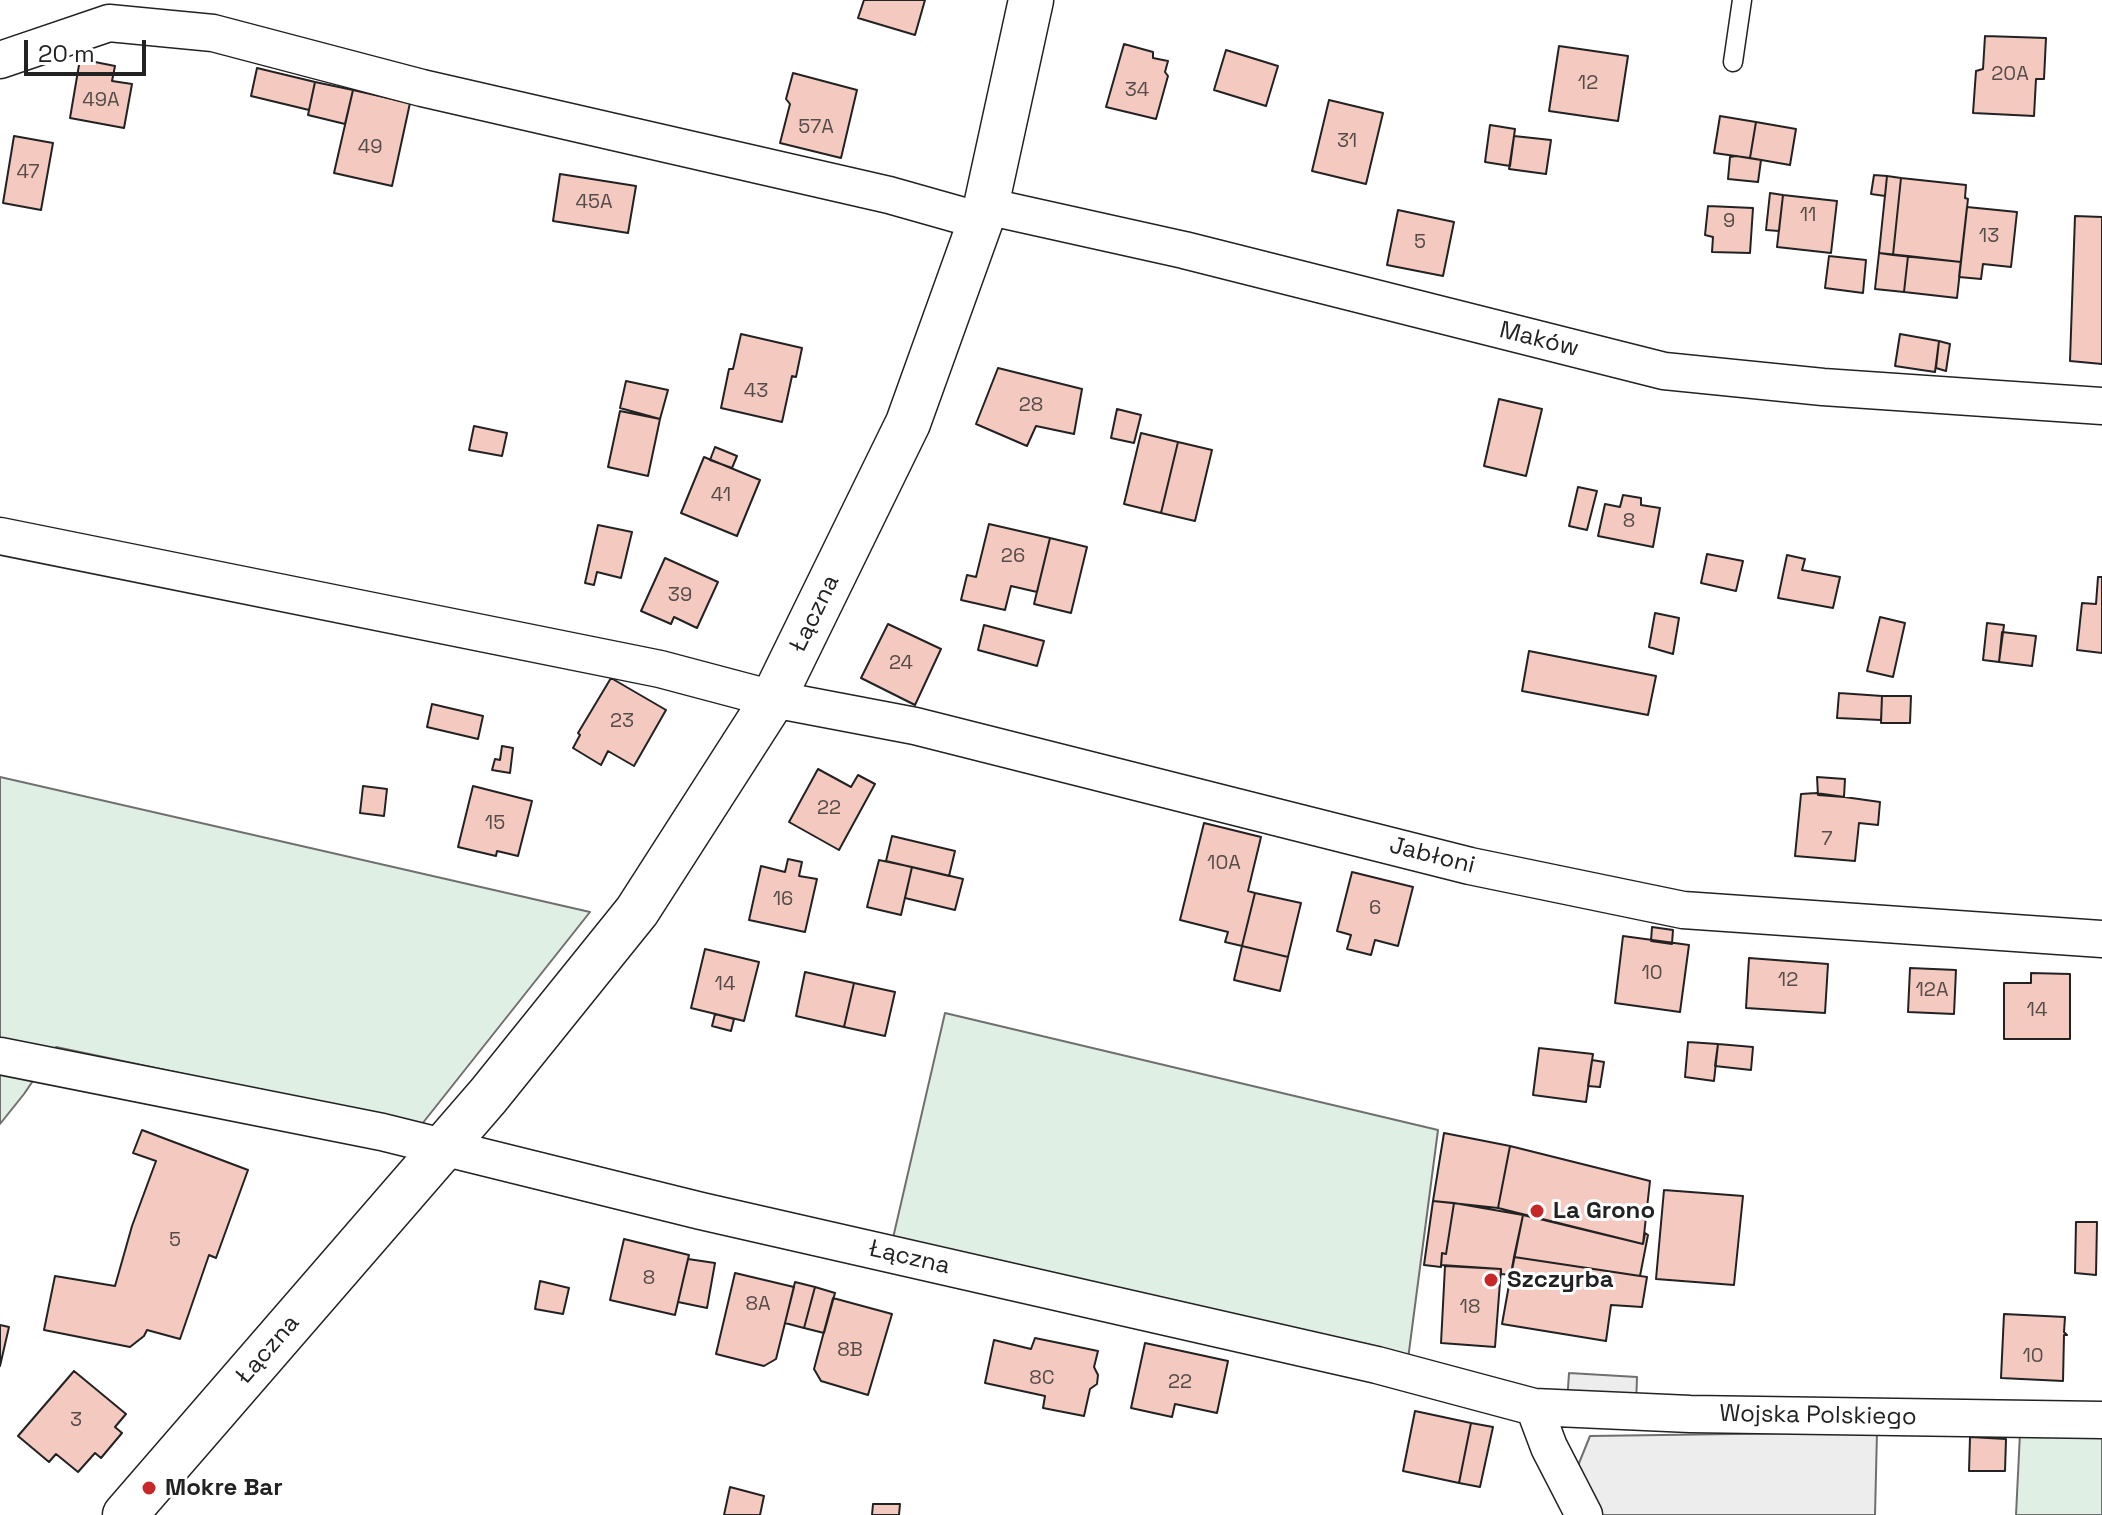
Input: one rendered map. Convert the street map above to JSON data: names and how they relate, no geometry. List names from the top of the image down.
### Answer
{
  "streets": {
    "street": [
      "Maków",
      "Łączna",
      "Jabłoni",
      "Wojska Polskiego"
    ]
  },
  "crossings": [
    ["Maków", "Łączna"],
    ["Łączna", "Jabłoni"],
    ["Łączna", "Wojska Polskiego"]
  ],
  "places": ["La Grono", "Szczyrba", "Mokre Bar"],
  "house_numbers": [
    "20A",
    "12",
    "34",
    "49A",
    "57A",
    "31",
    "49",
    "47",
    "45A",
    "11",
    "9",
    "13",
    "5",
    "43",
    "28",
    "41",
    "8",
    "26",
    "39",
    "24",
    "23",
    "22",
    "15",
    "7",
    "10A",
    "16",
    "6",
    "10",
    "12",
    "14",
    "12A",
    "14",
    "5",
    "8",
    "8A",
    "18",
    "8B",
    "10",
    "8C",
    "22",
    "3"
  ],
  "scale_bar": "20 m"
}
